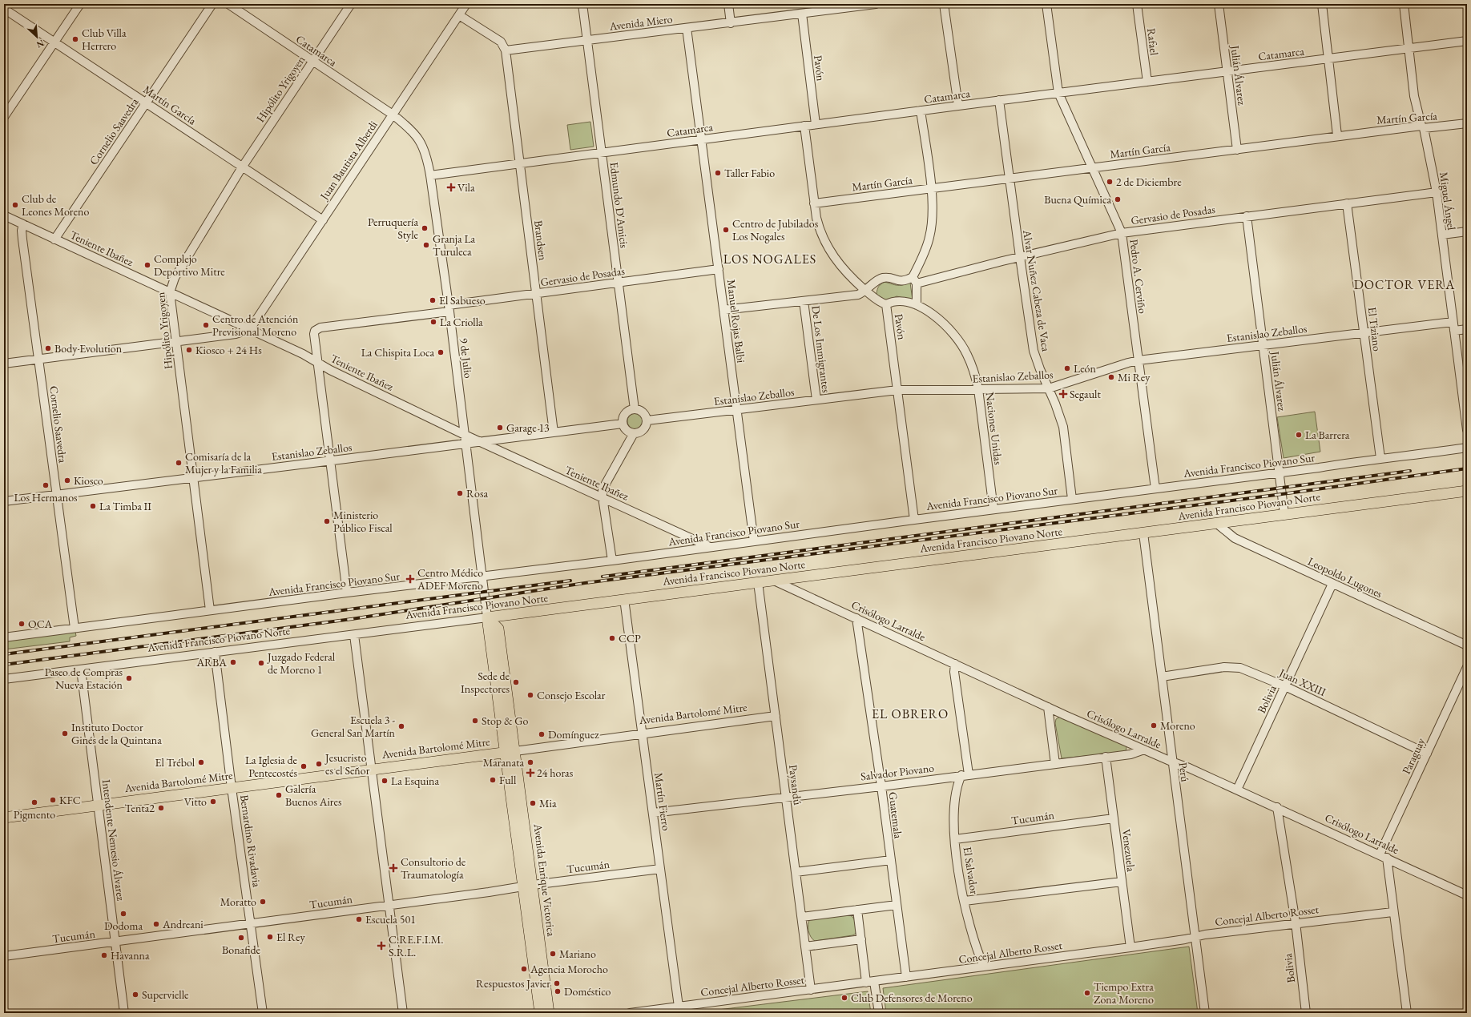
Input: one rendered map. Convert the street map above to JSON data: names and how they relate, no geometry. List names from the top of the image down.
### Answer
{
  "streets": {
    "main road": ["Avenida Francisco Piovano Norte", "Avenida Bartolomé Mitre", "Avenida Enrique Victorica"],
    "street": [
      "Avenida Miero",
      "Rafael",
      "Catamarca",
      "Pavón",
      "Julián Álvarez",
      "Hipólito Yrigoyen",
      "Martín García",
      "Cornelio Saavedra",
      "Juan Bautista Alberdi",
      "Miguel Ángel",
      "Edmundo D'Amicis",
      "Gervasio de Posadas",
      "Brandsen",
      "Teniente Ibañez",
      "Pedro A. Cerviño",
      "Alvar Nuñez Cabeza de Vaca",
      "Manuel Rojas Balbi",
      "El Tiziano",
      "Estanislao Zeballos",
      "De Los Immigrantes",
      "9 de Julio",
      "Naciones Unidas",
      "Avenida Francisco Piovano Sur",
      "Leopoldo Lugones",
      "Crisólogo Larralde",
      "Juan XXIII",
      "Bolivia",
      "Paraguay",
      "Salvador Piovano",
      "Perú",
      "Paysandú",
      "Martín Fierro",
      "Guatemala",
      "Tucumán",
      "Intendente Nemesio Álvarez",
      "Bernardino Rivadavia",
      "Venezuela",
      "El Salvador",
      "Concejal Alberto Rosset"
    ]
  },
  "crossings": [
    ["Avenida Miero", "Pavón"],
    ["Avenida Miero", "Edmundo D'Amicis"],
    ["Avenida Miero", "Brandsen"],
    ["Avenida Miero", "Manuel Rojas Balbi"],
    ["Rafael", "Catamarca"],
    ["Catamarca", "Pavón"],
    ["Catamarca", "Julián Álvarez"],
    ["Catamarca", "Hipólito Yrigoyen"],
    ["Catamarca", "Juan Bautista Alberdi"],
    ["Catamarca", "Miguel Ángel"],
    ["Catamarca", "Edmundo D'Amicis"],
    ["Catamarca", "Brandsen"],
    ["Catamarca", "Pedro A. Cerviño"],
    ["Catamarca", "Alvar Nuñez Cabeza de Vaca"],
    ["Catamarca", "Manuel Rojas Balbi"],
    ["Catamarca", "9 de Julio"],
    ["Pavón", "Martín García"],
    ["Pavón", "Gervasio de Posadas"],
    ["Pavón", "Estanislao Zeballos"],
    ["Pavón", "Avenida Francisco Piovano Sur"],
    ["Julián Álvarez", "Martín García"],
    ["Julián Álvarez", "Gervasio de Posadas"],
    ["Julián Álvarez", "Estanislao Zeballos"],
    ["Julián Álvarez", "Avenida Francisco Piovano Sur"],
    ["Julián Álvarez", "Avenida Francisco Piovano Norte"],
    ["Hipólito Yrigoyen", "Martín García"],
    ["Hipólito Yrigoyen", "Teniente Ibañez"],
    ["Hipólito Yrigoyen", "Estanislao Zeballos"],
    ["Hipólito Yrigoyen", "Avenida Francisco Piovano Sur"],
    ["Martín García", "Cornelio Saavedra"],
    ["Martín García", "Juan Bautista Alberdi"],
    ["Martín García", "Miguel Ángel"],
    ["Martín García", "Pedro A. Cerviño"],
    ["Martín García", "Alvar Nuñez Cabeza de Vaca"],
    ["Cornelio Saavedra", "Teniente Ibañez"],
    ["Cornelio Saavedra", "Estanislao Zeballos"],
    ["Cornelio Saavedra", "Avenida Francisco Piovano Sur"],
    ["Juan Bautista Alberdi", "Teniente Ibañez"],
    ["Juan Bautista Alberdi", "9 de Julio"],
    ["Miguel Ángel", "Gervasio de Posadas"],
    ["Miguel Ángel", "Estanislao Zeballos"],
    ["Edmundo D'Amicis", "Gervasio de Posadas"],
    ["Edmundo D'Amicis", "Estanislao Zeballos"],
    ["Gervasio de Posadas", "Brandsen"],
    ["Gervasio de Posadas", "Teniente Ibañez"],
    ["Gervasio de Posadas", "Pedro A. Cerviño"],
    ["Gervasio de Posadas", "Alvar Nuñez Cabeza de Vaca"],
    ["Gervasio de Posadas", "Manuel Rojas Balbi"],
    ["Gervasio de Posadas", "El Tiziano"],
    ["Gervasio de Posadas", "De Los Immigrantes"],
    ["Gervasio de Posadas", "9 de Julio"],
    ["Brandsen", "Estanislao Zeballos"],
    ["Teniente Ibañez", "Estanislao Zeballos"],
    ["Teniente Ibañez", "9 de Julio"],
    ["Teniente Ibañez", "Avenida Francisco Piovano Sur"],
    ["Pedro A. Cerviño", "Estanislao Zeballos"],
    ["Pedro A. Cerviño", "Avenida Francisco Piovano Sur"],
    ["Alvar Nuñez Cabeza de Vaca", "Estanislao Zeballos"],
    ["Alvar Nuñez Cabeza de Vaca", "Avenida Francisco Piovano Sur"],
    ["Manuel Rojas Balbi", "Estanislao Zeballos"],
    ["Manuel Rojas Balbi", "Avenida Francisco Piovano Sur"],
    ["El Tiziano", "Estanislao Zeballos"],
    ["El Tiziano", "Avenida Francisco Piovano Sur"],
    ["Estanislao Zeballos", "De Los Immigrantes"],
    ["Estanislao Zeballos", "9 de Julio"],
    ["Estanislao Zeballos", "Naciones Unidas"],
    ["9 de Julio", "Avenida Francisco Piovano Sur"],
    ["9 de Julio", "Avenida Francisco Piovano Norte"],
    ["9 de Julio", "Avenida Enrique Victorica"],
    ["Naciones Unidas", "Avenida Francisco Piovano Sur"],
    ["Avenida Francisco Piovano Norte", "Leopoldo Lugones"],
    ["Avenida Francisco Piovano Norte", "Crisólogo Larralde"],
    ["Avenida Francisco Piovano Norte", "Perú"],
    ["Avenida Francisco Piovano Norte", "Paysandú"],
    ["Avenida Francisco Piovano Norte", "Martín Fierro"],
    ["Avenida Francisco Piovano Norte", "Intendente Nemesio Álvarez"],
    ["Avenida Francisco Piovano Norte", "Bernardino Rivadavia"],
    ["Avenida Francisco Piovano Norte", "Avenida Enrique Victorica"],
    ["Leopoldo Lugones", "Bolivia"],
    ["Crisólogo Larralde", "Bolivia"],
    ["Crisólogo Larralde", "Paraguay"],
    ["Crisólogo Larralde", "Salvador Piovano"],
    ["Crisólogo Larralde", "Perú"],
    ["Crisólogo Larralde", "Guatemala"],
    ["Crisólogo Larralde", "El Salvador"],
    ["Juan XXIII", "Bolivia"],
    ["Juan XXIII", "Paraguay"],
    ["Juan XXIII", "Perú"],
    ["Bolivia", "Concejal Alberto Rosset"],
    ["Avenida Bartolomé Mitre", "Paysandú"],
    ["Avenida Bartolomé Mitre", "Martín Fierro"],
    ["Avenida Bartolomé Mitre", "Intendente Nemesio Álvarez"],
    ["Avenida Bartolomé Mitre", "Bernardino Rivadavia"],
    ["Avenida Bartolomé Mitre", "Avenida Enrique Victorica"],
    ["Salvador Piovano", "Paysandú"],
    ["Salvador Piovano", "Martín Fierro"],
    ["Salvador Piovano", "Guatemala"],
    ["Salvador Piovano", "Venezuela"],
    ["Salvador Piovano", "El Salvador"],
    ["Perú", "Concejal Alberto Rosset"],
    ["Paysandú", "Concejal Alberto Rosset"],
    ["Martín Fierro", "Tucumán"],
    ["Martín Fierro", "Concejal Alberto Rosset"],
    ["Guatemala", "Concejal Alberto Rosset"],
    ["Tucumán", "Intendente Nemesio Álvarez"],
    ["Tucumán", "Bernardino Rivadavia"],
    ["Tucumán", "Venezuela"],
    ["Tucumán", "El Salvador"],
    ["Tucumán", "Avenida Enrique Victorica"],
    ["Venezuela", "Concejal Alberto Rosset"],
    ["El Salvador", "Concejal Alberto Rosset"]
  ],
  "districts": ["LOS NOGALES", "DOCTOR VERA", "EL OBRERO"],
  "places": {
    "other": [
      "Club Villa Herrero",
      "Taller Fabio",
      "2 de Diciembre",
      "Buena Química",
      "Club de Leones Moreno",
      "Perruquería Style",
      "Centro de Jubilados Los Nogales",
      "Granja La Turuleca",
      "Complejo Deportivo Mitre",
      "El Sabueso",
      "La Criolla",
      "Centro de Atención Previsional Moreno",
      "Body Evolution",
      "Kiosco + 24 Hs",
      "La Chispita Loca",
      "León",
      "Mi Rey",
      "Garage 13",
      "La Barrera",
      "Comisaría de la Mujer y la Familia",
      "Kiosco",
      "Los Hermanos",
      "Rosa",
      "La Timba II",
      "Ministerio Público Fiscal",
      "OCA",
      "CCP",
      "ARBA",
      "Juzgado Federal de Moreno 1",
      "Paseo de Compras Nueva Estación",
      "Sede de Inspectores",
      "Consejo Escolar",
      "Stop & Go",
      "Moreno",
      "Escuela 3 - General San Martín",
      "Instituto Doctor Ginés de la Quintana",
      "Domínguez",
      "El Trébol",
      "Maranata",
      "Jesucristo es el Señor",
      "La Iglesia de Pentecostés",
      "Full",
      "La Esquina",
      "Galería Buenos Aires",
      "KFC",
      "Vitto",
      "Pigmento",
      "Mia",
      "Tenta2",
      "Moratto",
      "Dodoma",
      "Escuela 501",
      "Andreani",
      "El Rey",
      "Bonafide",
      "Mariano",
      "Havanna",
      "Agencia Morocho",
      "Respuestos Javier",
      "Doméstico",
      "Tiempo Extra Zona Moreno",
      "Supervielle",
      "Club Defensores de Moreno"
    ],
    "health": [
      "Vila",
      "Segault",
      "Centro Médico ADEF Moreno",
      "24 horas",
      "Consultorio de Traumatología",
      "C.RE.F.I.M. S.R.L."
    ]
  },
  "north": "bottom right"
}
